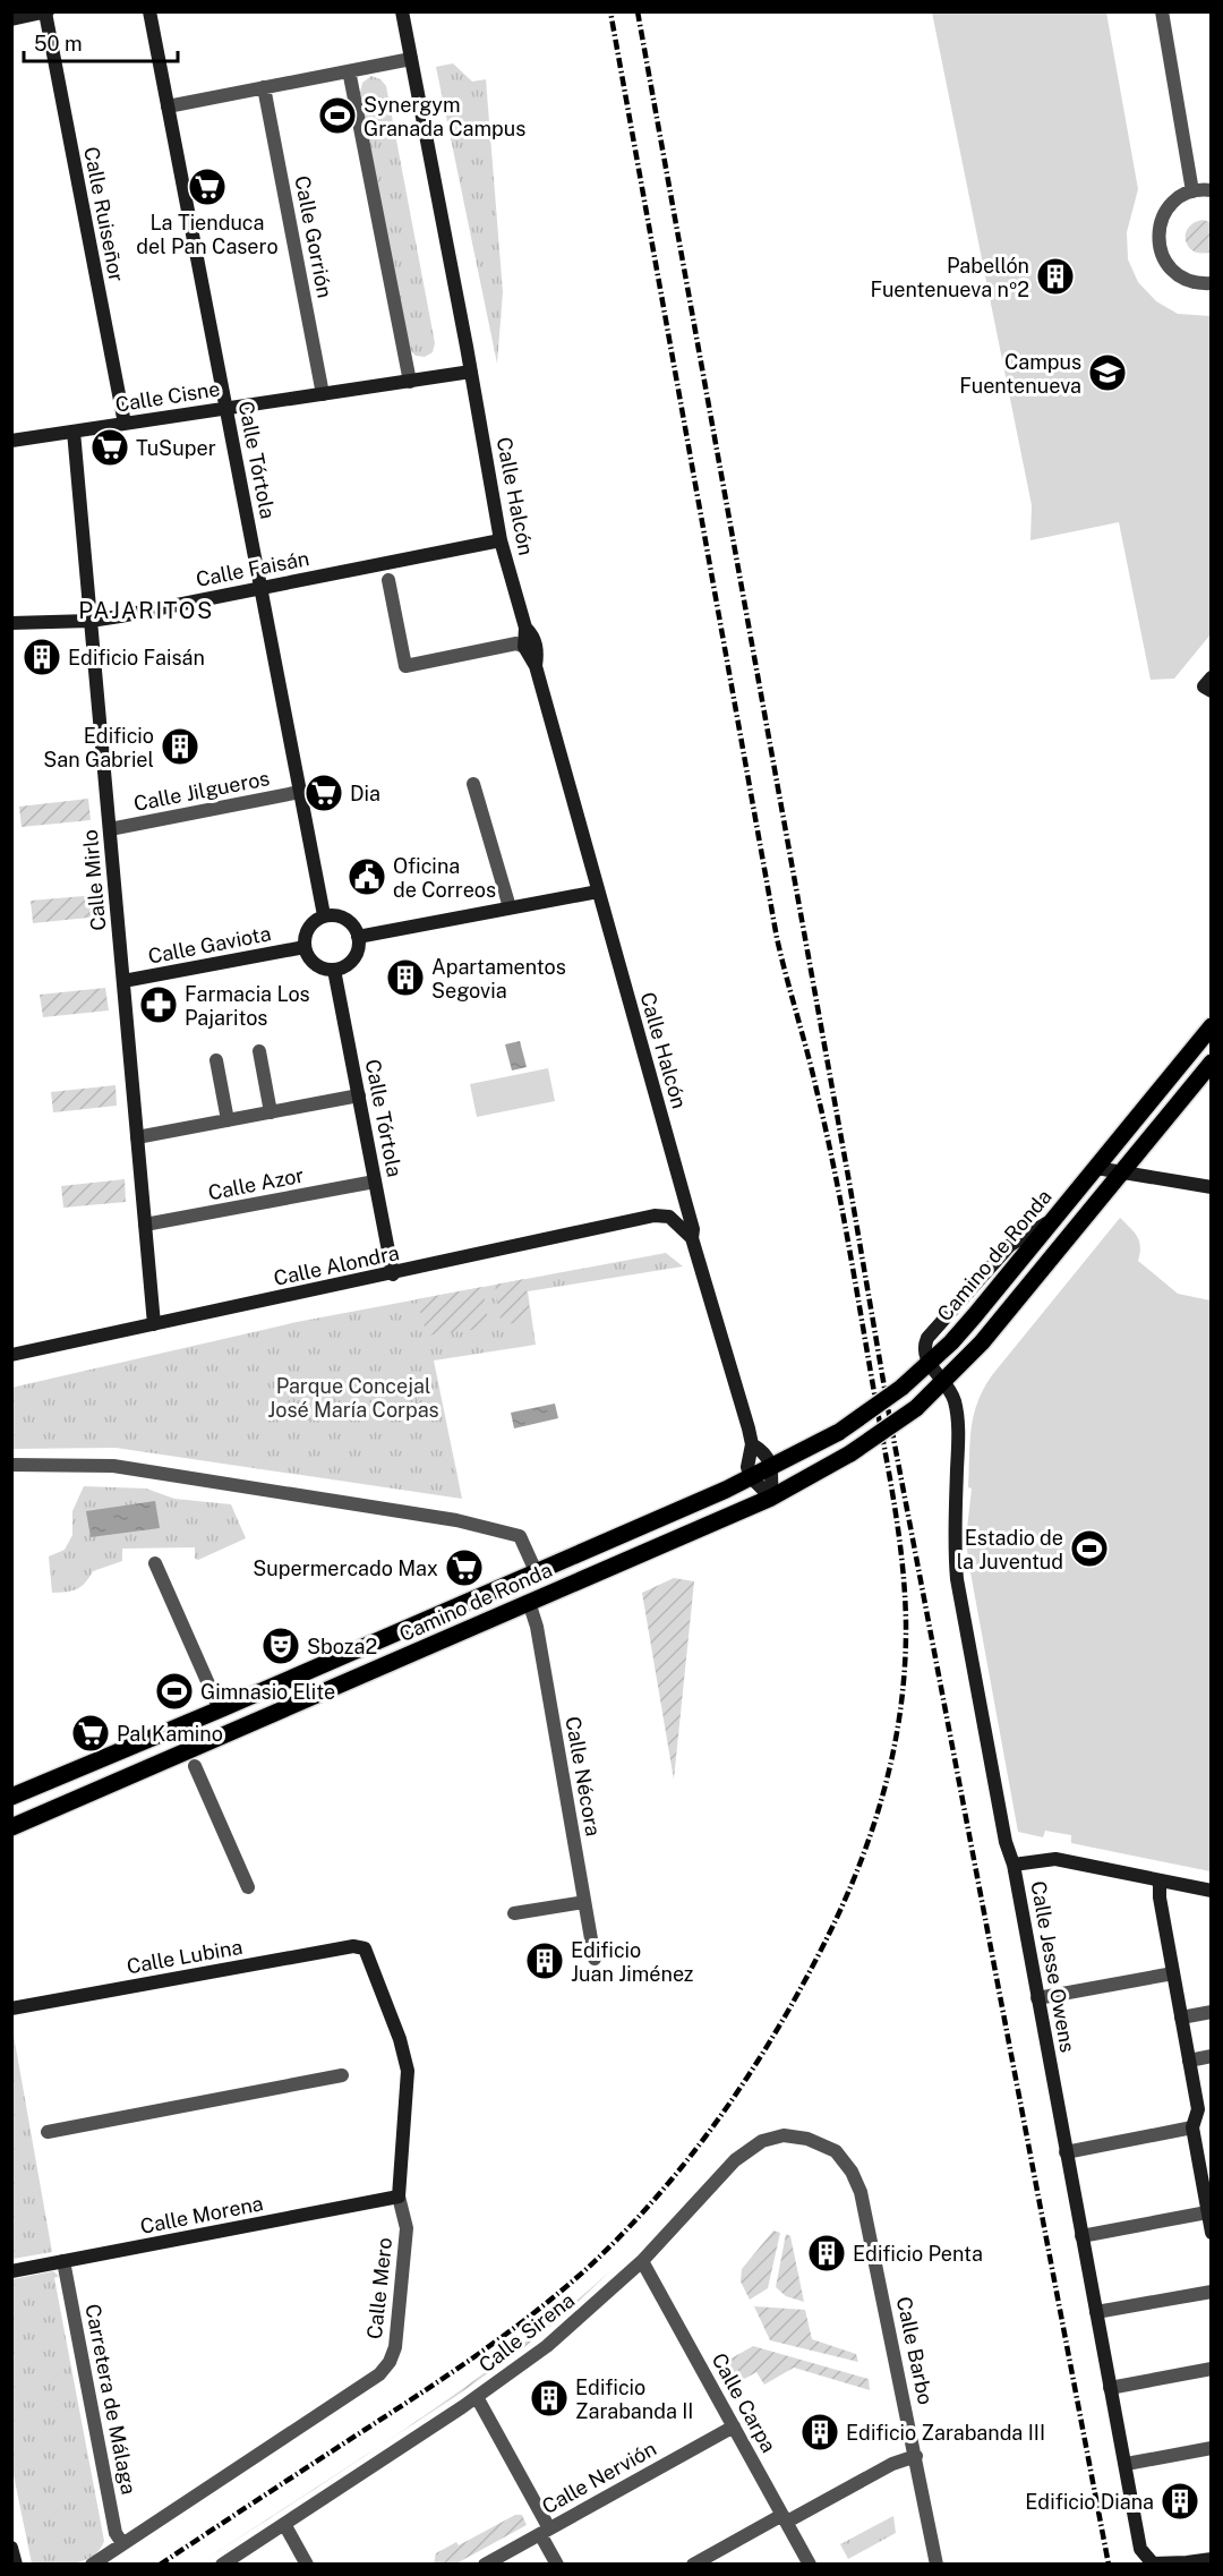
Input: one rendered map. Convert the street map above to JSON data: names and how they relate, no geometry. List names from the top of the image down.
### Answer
{
  "streets": {
    "main road": ["Camino de Ronda"],
    "street": [
      "Calle Ruiseñor",
      "Calle Gorrión",
      "Calle Cisne",
      "Calle Tórtola",
      "Calle Halcón",
      "Calle Faisán",
      "Calle Jilgueros",
      "Calle Mirlo",
      "Calle Gaviota",
      "Calle Azor",
      "Calle Alondra",
      "Calle Nécora",
      "Calle Lubina",
      "Calle Jesse Owens",
      "Calle Morena",
      "Calle Mero",
      "Calle Sirena",
      "Calle Barbo",
      "Carretera de Málaga",
      "Calle Carpa",
      "Calle Nervión"
    ]
  },
  "crossings": [
    ["Calle Ruiseñor", "Calle Cisne"],
    ["Calle Gorrión", "Calle Cisne"],
    ["Calle Cisne", "Calle Tórtola"],
    ["Calle Cisne", "Calle Halcón"],
    ["Calle Cisne", "Calle Mirlo"],
    ["Calle Tórtola", "Calle Faisán"],
    ["Calle Tórtola", "Calle Jilgueros"],
    ["Calle Tórtola", "Calle Gaviota"],
    ["Calle Tórtola", "Calle Azor"],
    ["Calle Tórtola", "Calle Alondra"],
    ["Calle Halcón", "Calle Faisán"],
    ["Calle Halcón", "Camino de Ronda"],
    ["Calle Faisán", "Calle Mirlo"],
    ["Calle Jilgueros", "Calle Mirlo"],
    ["Calle Mirlo", "Calle Gaviota"],
    ["Calle Mirlo", "Calle Azor"],
    ["Calle Mirlo", "Calle Alondra"],
    ["Camino de Ronda", "Calle Nécora"],
    ["Camino de Ronda", "Calle Jesse Owens"],
    ["Calle Lubina", "Calle Mero"],
    ["Calle Morena", "Calle Mero"],
    ["Calle Morena", "Carretera de Málaga"],
    ["Calle Mero", "Carretera de Málaga"],
    ["Calle Sirena", "Calle Barbo"],
    ["Calle Sirena", "Calle Carpa"],
    ["Calle Carpa", "Calle Nervión"]
  ],
  "districts": ["PAJARITOS"],
  "parks": ["Parque Concejal José María Corpas"],
  "places": {
    "sports": ["Synergym Granada Campus", "Estadio de la Juventud", "Gimnasio Elite"],
    "supermarket": [
      "La Tienduca del Pan Casero",
      "TuSuper",
      "Dia",
      "Supermercado Max",
      "Pal Kamino"
    ],
    "building": [
      "Pabellón Fuentenueva nº2",
      "Edificio Faisán",
      "Edificio San Gabriel",
      "Apartamentos Segovia",
      "Edificio Juan Jiménez",
      "Edificio Penta",
      "Edificio Zarabanda II",
      "Edificio Zarabanda III",
      "Edificio Diana"
    ],
    "school or university": ["Campus Fuentenueva"],
    "public building": ["Oficina de Correos"],
    "pharmacy": ["Farmacia Los Pajaritos"],
    "theatre": ["Sboza2"]
  },
  "scale_bar": "50 m"
}
